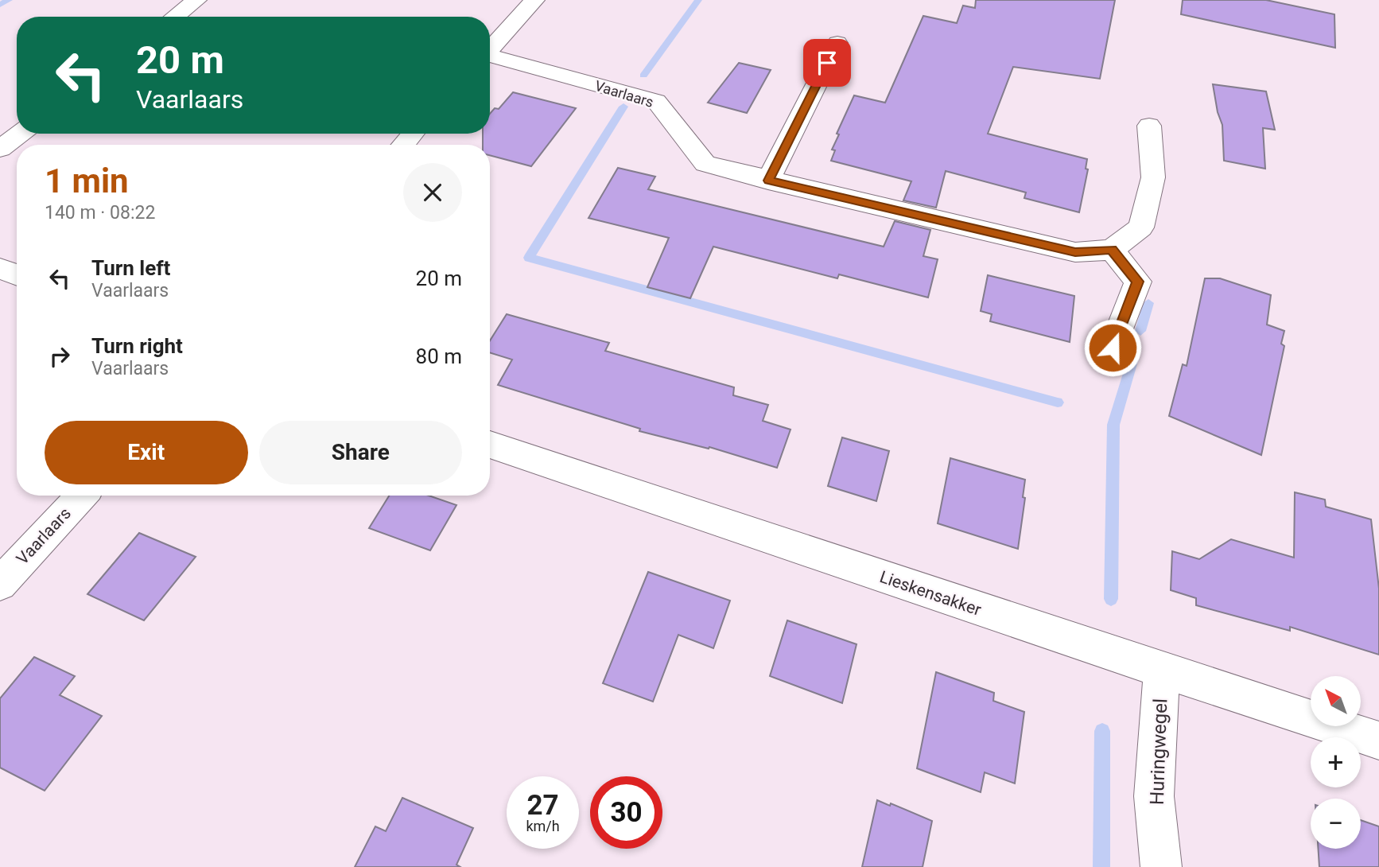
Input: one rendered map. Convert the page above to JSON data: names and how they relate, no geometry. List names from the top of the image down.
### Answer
{
  "streets": {
    "street": ["Vaarlaars", "Lieskensakker", "Huringwegel"]
  },
  "crossings": [
    ["Lieskensakker", "Huringwegel"]
  ],
  "north": "top left",
  "page": {
    "turn": ["20 m", "Vaarlaars"],
    "heading": ["1 min", "140 m · 08:22"],
    "list": [
      {
        "name": "Turn left",
        "note": "Vaarlaars",
        "value": "20 m"
      },
      {
        "name": "Turn right",
        "note": "Vaarlaars",
        "value": "80 m"
      }
    ],
    "buttons": ["Exit", "Share"],
    "map_buttons": ["+", "−"],
    "speed": "27 km/h",
    "limit": "30"
  }
}
